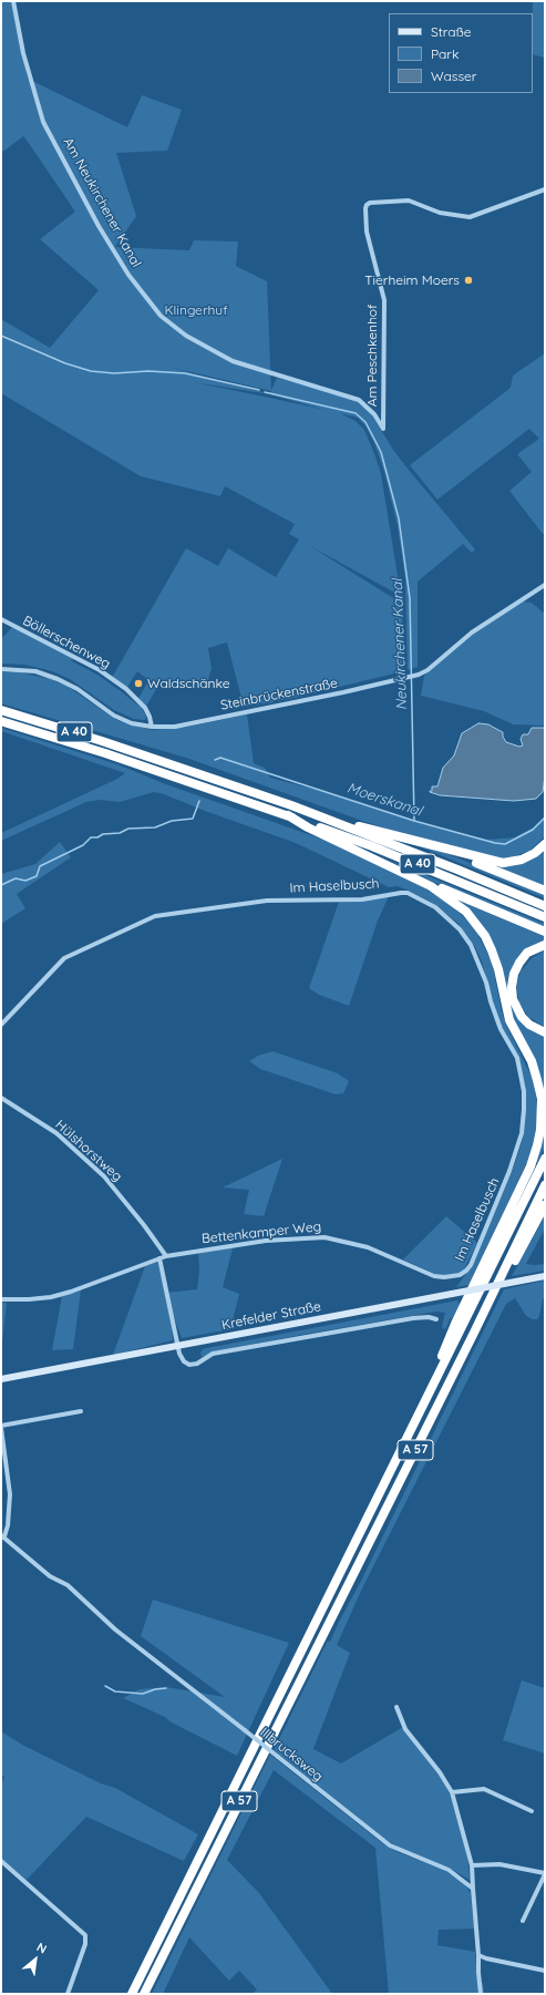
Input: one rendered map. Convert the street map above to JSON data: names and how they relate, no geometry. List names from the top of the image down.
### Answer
{
  "streets": {
    "highway": ["A 40", "A 57"],
    "main road": ["Krefelder Straße"],
    "street": [
      "Am Neukirchener Kanal",
      "Am Peschkenhof",
      "Böllerschenweg",
      "Steinbrückenstraße",
      "Im Haselbusch",
      "Hülshorstweg",
      "Bettenkamper Weg",
      "Illbrucksweg"
    ]
  },
  "crossings": [
    ["Am Neukirchener Kanal", "Am Peschkenhof"],
    ["Böllerschenweg", "Steinbrückenstraße"],
    ["Im Haselbusch", "Bettenkamper Weg"],
    ["Hülshorstweg", "Bettenkamper Weg"]
  ],
  "water": ["Neukirchener Kanal", "Moerskanal"],
  "parks": ["Klingerhuf"],
  "places": ["Tierheim Moers", "Waldschänke"],
  "legend": ["Straße", "Park", "Wasser"],
  "north": "top right"
}
